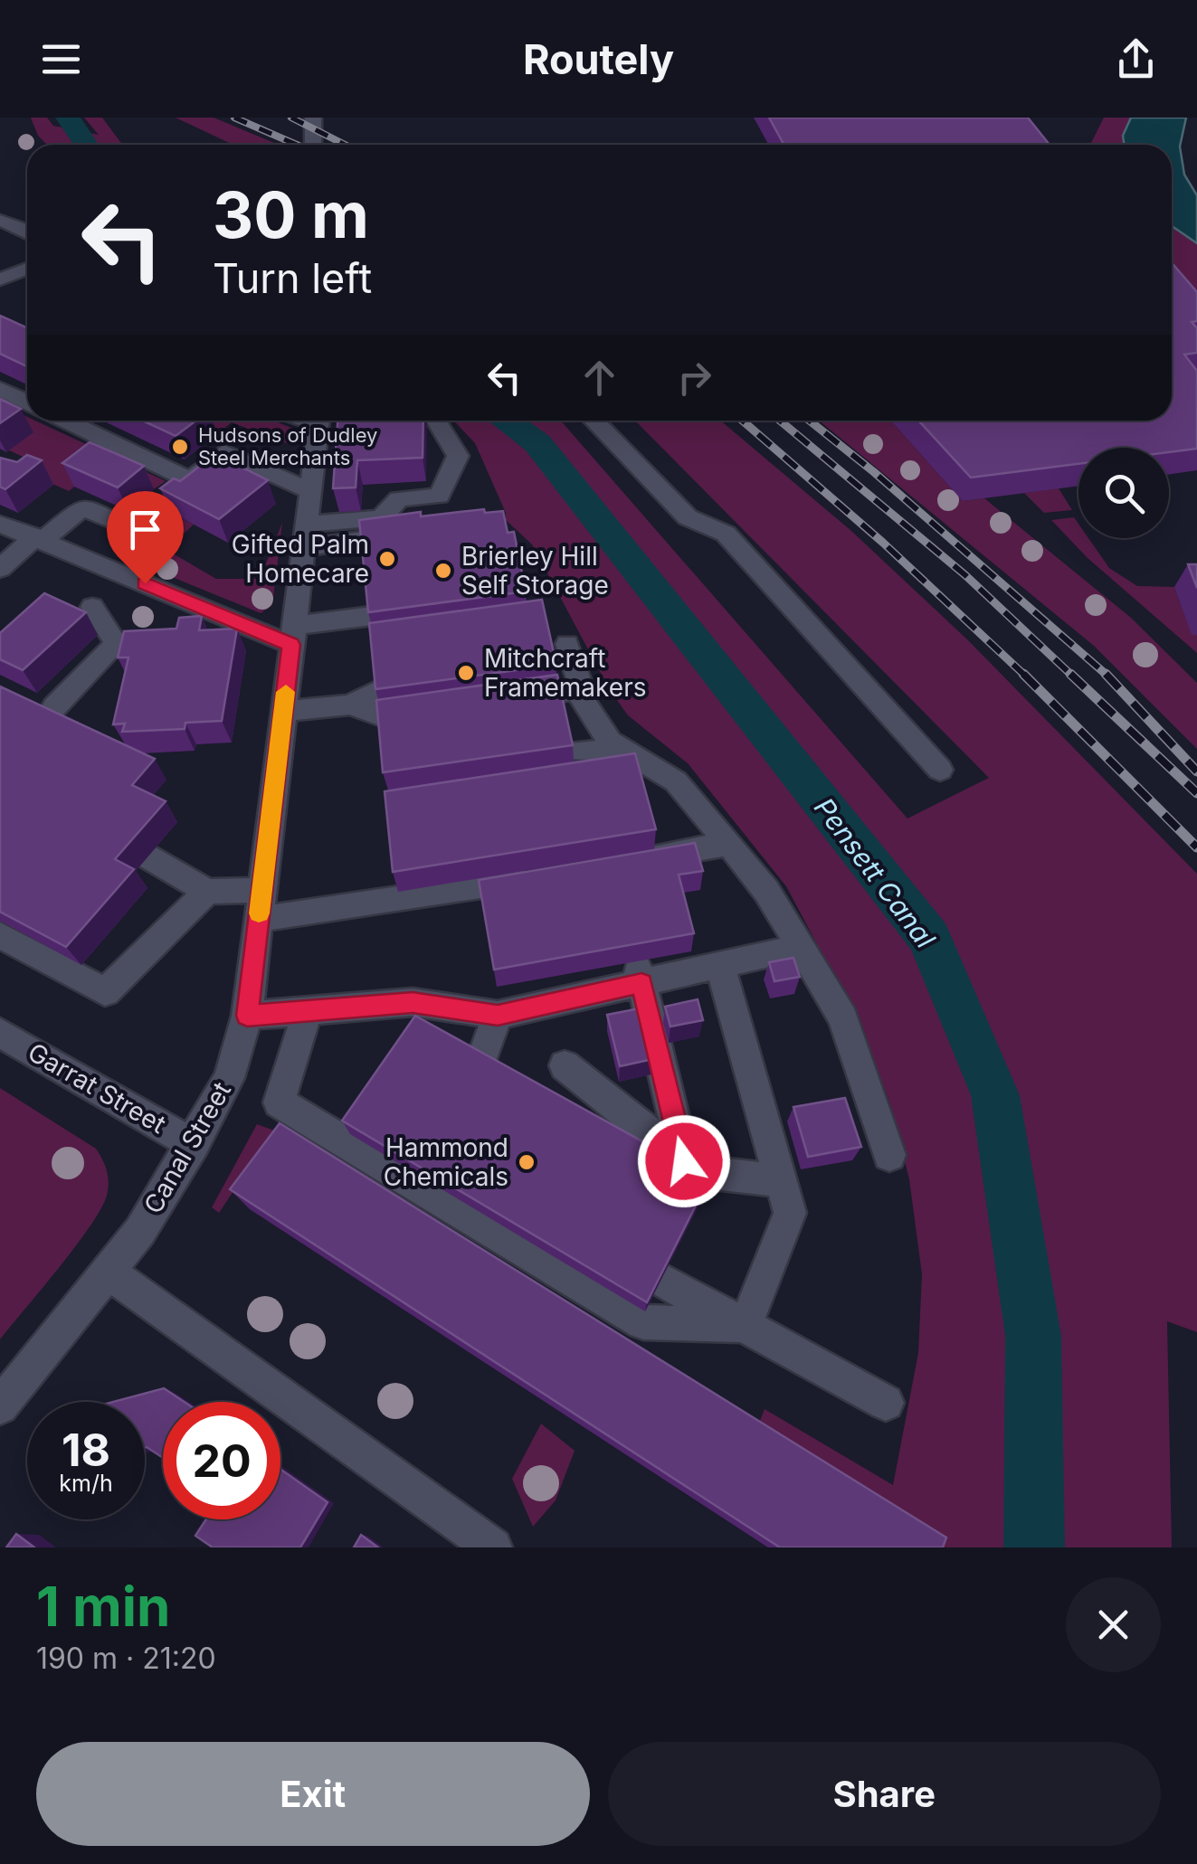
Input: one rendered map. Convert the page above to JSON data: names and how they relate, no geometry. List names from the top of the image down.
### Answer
{
  "streets": {
    "street": ["Garrat Street", "Canal Street"]
  },
  "crossings": [
    ["Garrat Street", "Canal Street"]
  ],
  "water": ["Pensett Canal"],
  "places": [
    "Hudsons of Dudley Steel Merchants",
    "Gifted Palm Homecare",
    "Brierley Hill Self Storage",
    "Mitchcraft Framemakers",
    "Hammond Chemicals"
  ],
  "page": {
    "header": "Routely",
    "turn": ["30 m", "Turn left"],
    "speed": "18 km/h",
    "limit": "20",
    "heading": ["1 min", "190 m · 21:20"],
    "buttons": ["Exit", "Share"]
  }
}
